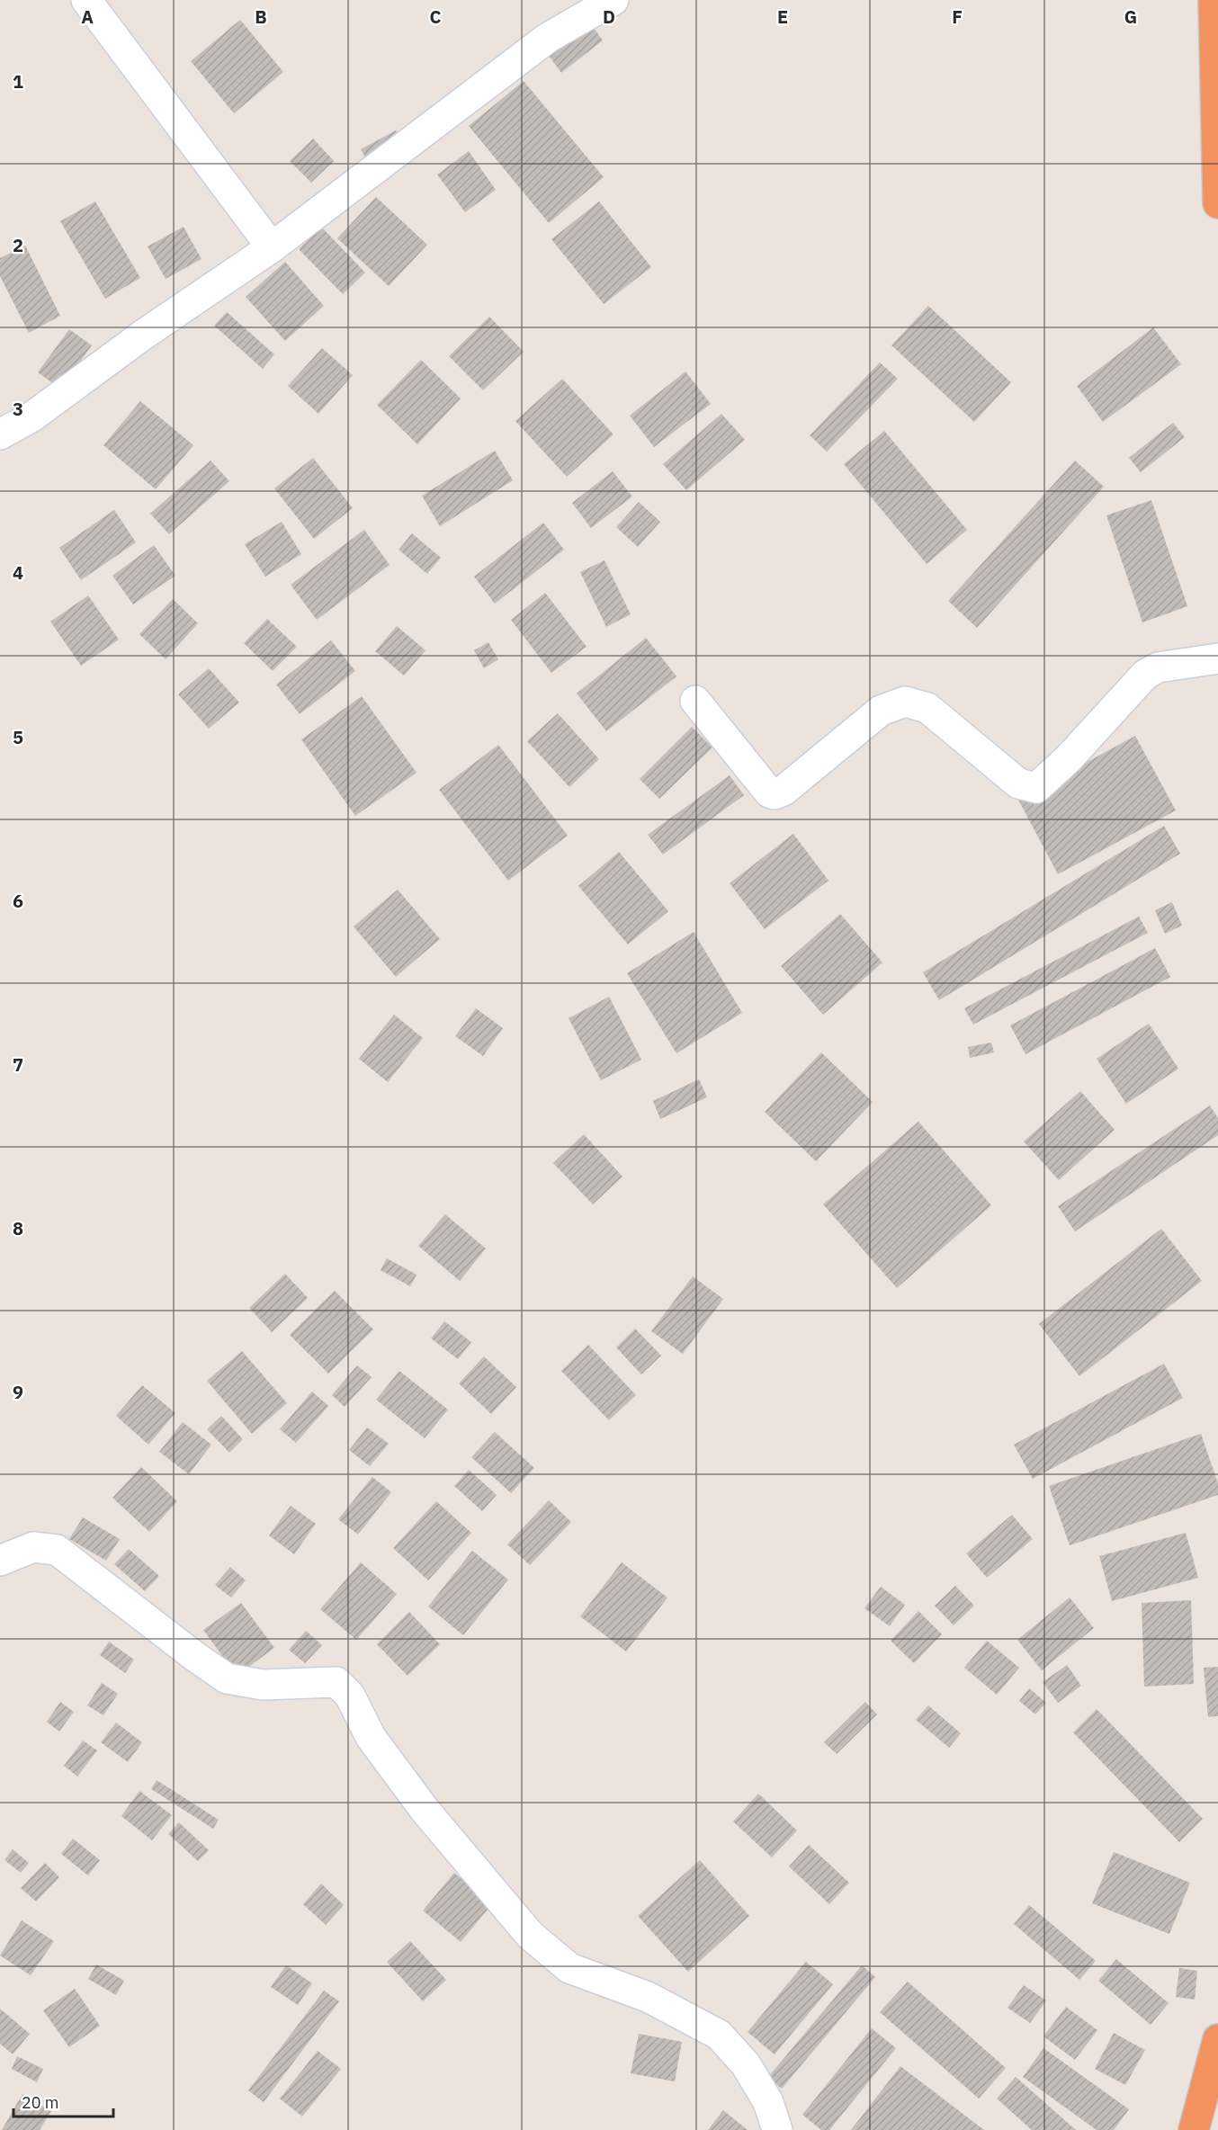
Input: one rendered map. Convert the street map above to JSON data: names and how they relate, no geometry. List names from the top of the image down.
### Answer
{
  "scale_bar": "20 m",
  "grid": {
    "columns": [
      "A",
      "B",
      "C",
      "D",
      "E",
      "F",
      "G"
    ],
    "rows": [
      "1",
      "2",
      "3",
      "4",
      "5",
      "6",
      "7",
      "8",
      "9"
    ]
  }
}
